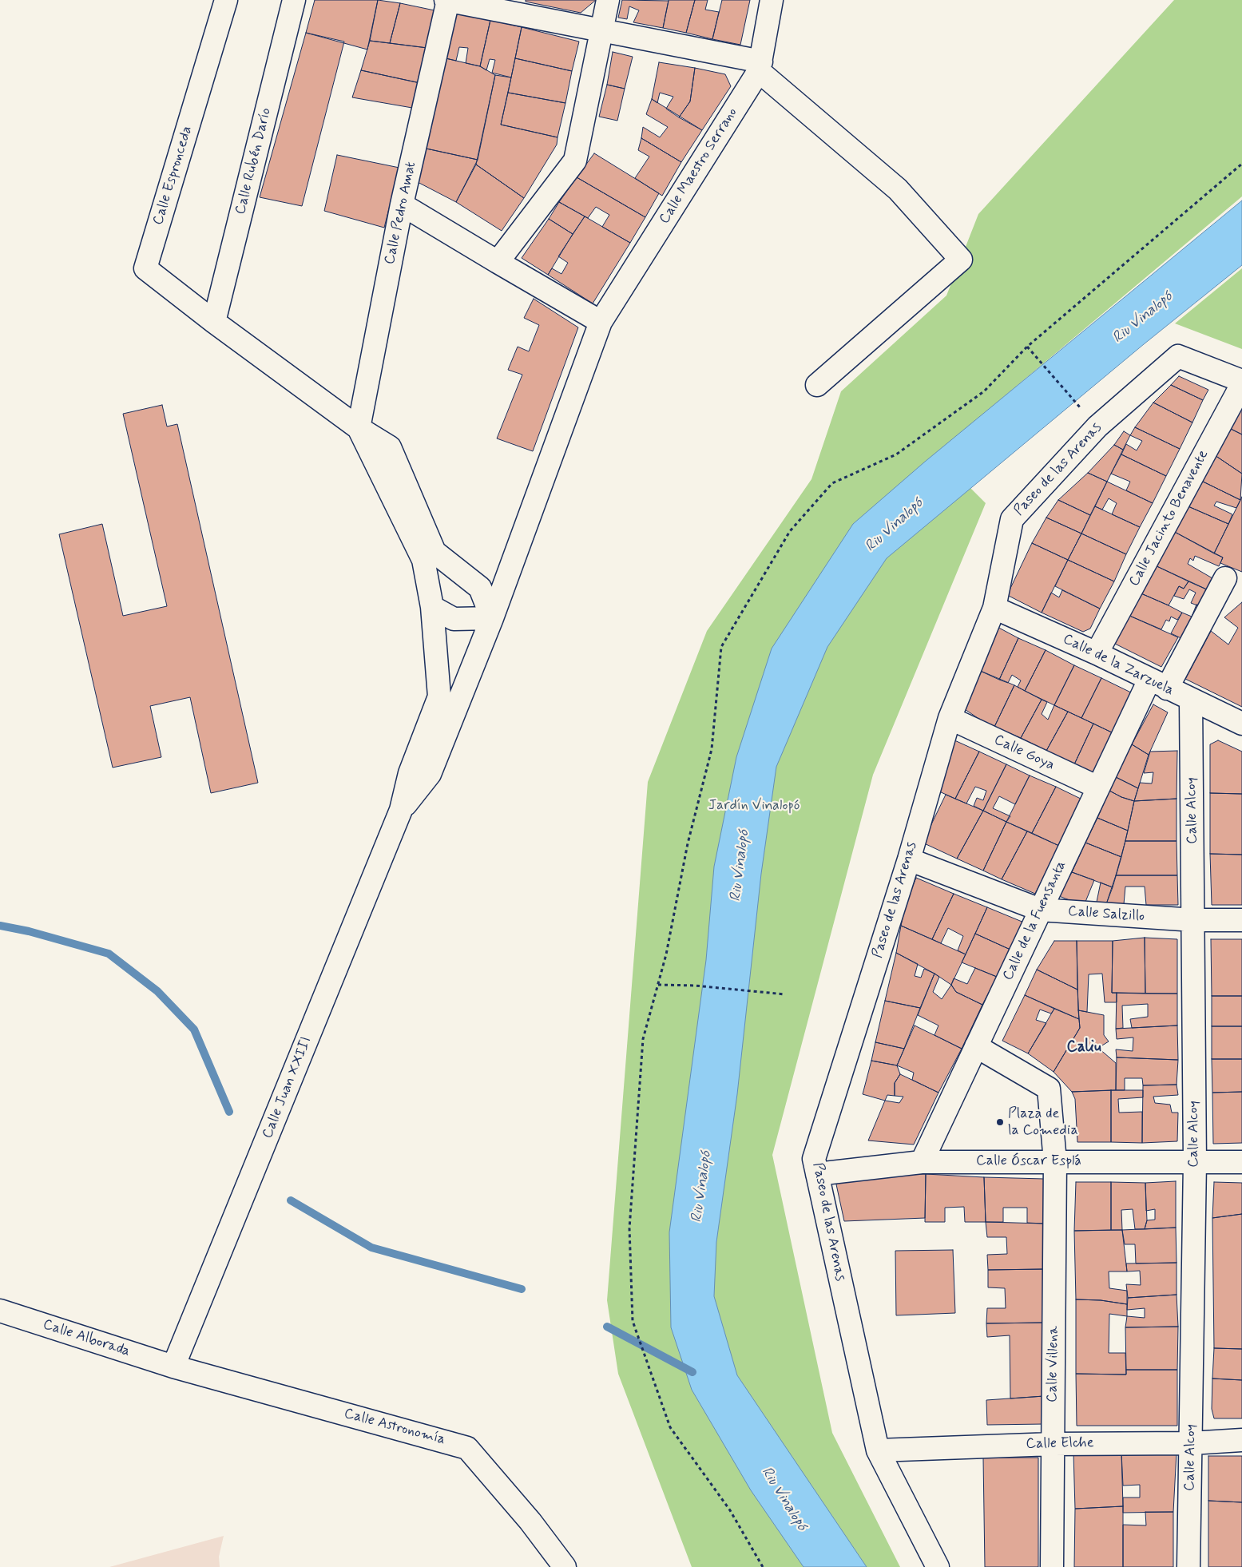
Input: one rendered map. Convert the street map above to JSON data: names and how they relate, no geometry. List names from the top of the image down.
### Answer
{
  "streets": {
    "street": [
      "Calle Rubén Darío",
      "Calle Maestro Serrano",
      "Calle Espronceda",
      "Calle Pedro Amat",
      "Paseo de las Arenas",
      "Calle Jacinto Benavente",
      "Calle de la Zarzuela",
      "Calle Goya",
      "Calle Alcoy",
      "Calle Salzillo",
      "Calle de la Fuensanta",
      "Calle Juan XXIII",
      "Calle Óscar Esplá",
      "Calle Alborada",
      "Calle Villena",
      "Calle Astronomía",
      "Calle Elche"
    ]
  },
  "crossings": [
    ["Calle Rubén Darío", "Calle Espronceda"],
    ["Calle Maestro Serrano", "Calle Juan XXIII"],
    ["Paseo de las Arenas", "Calle Jacinto Benavente"],
    ["Paseo de las Arenas", "Calle de la Zarzuela"],
    ["Paseo de las Arenas", "Calle Goya"],
    ["Paseo de las Arenas", "Calle Salzillo"],
    ["Paseo de las Arenas", "Calle Óscar Esplá"],
    ["Paseo de las Arenas", "Calle Elche"],
    ["Calle Jacinto Benavente", "Calle de la Zarzuela"],
    ["Calle de la Zarzuela", "Calle Alcoy"],
    ["Calle de la Zarzuela", "Calle de la Fuensanta"],
    ["Calle Goya", "Calle de la Fuensanta"],
    ["Calle Alcoy", "Calle Salzillo"],
    ["Calle Alcoy", "Calle Óscar Esplá"],
    ["Calle Alcoy", "Calle Elche"],
    ["Calle Salzillo", "Calle de la Fuensanta"],
    ["Calle de la Fuensanta", "Calle Óscar Esplá"],
    ["Calle Juan XXIII", "Calle Alborada"],
    ["Calle Juan XXIII", "Calle Astronomía"],
    ["Calle Óscar Esplá", "Calle Villena"],
    ["Calle Alborada", "Calle Astronomía"],
    ["Calle Villena", "Calle Elche"]
  ],
  "districts": ["Caliu"],
  "water": ["Riu Vinalopó"],
  "parks": ["Jardín Vinalopó"],
  "places": ["Plaza de la Comedia"]
}
